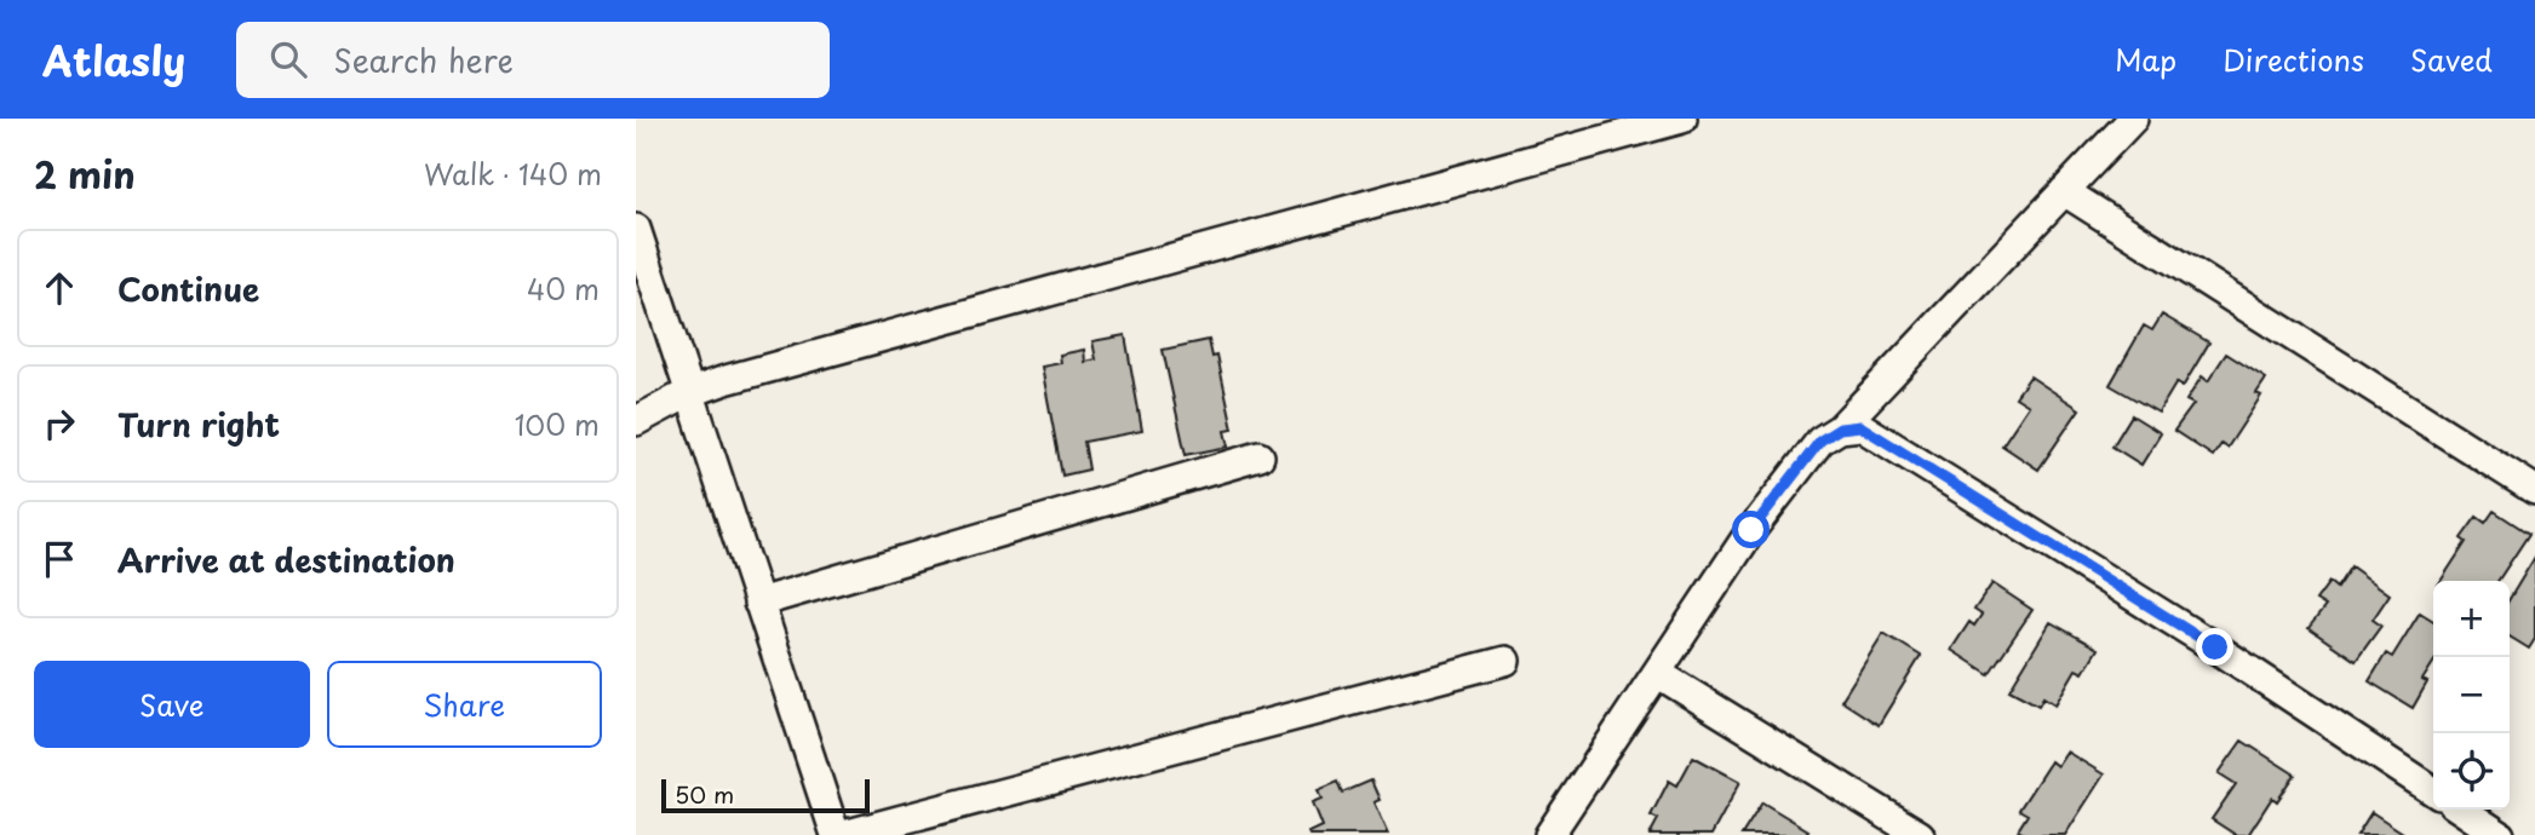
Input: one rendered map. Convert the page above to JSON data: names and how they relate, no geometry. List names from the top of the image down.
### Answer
{
  "scale_bar": "50 m",
  "page": {
    "header": "Atlasly",
    "search": "Search here",
    "nav": ["Map", "Directions", "Saved"],
    "heading": ["2 min", "Walk · 140 m"],
    "list": [
      ["Continue", "40 m"],
      ["Turn right", "100 m"],
      "Arrive at destination"
    ],
    "map_buttons": ["+", "−"],
    "buttons": ["Save", "Share"],
    "scale": "50 m"
  }
}
